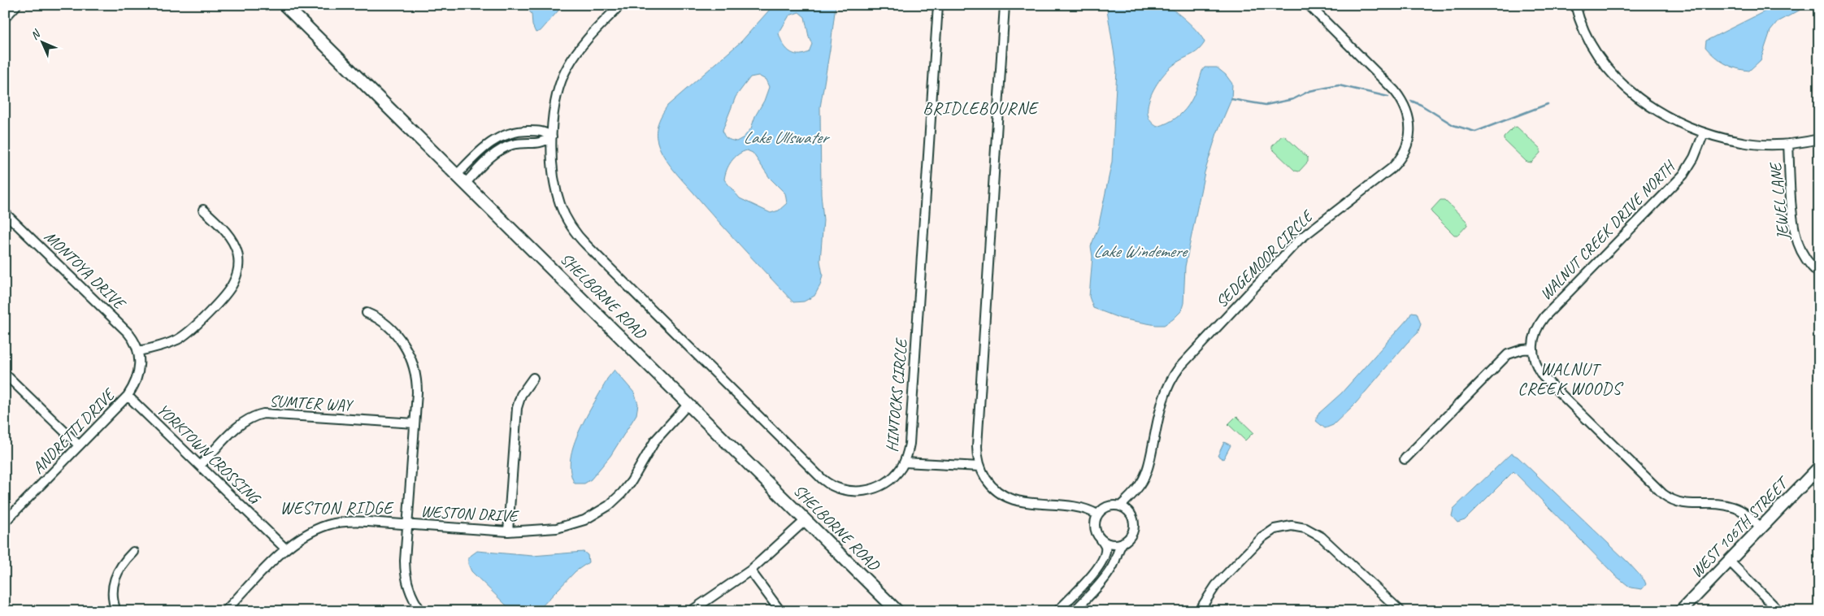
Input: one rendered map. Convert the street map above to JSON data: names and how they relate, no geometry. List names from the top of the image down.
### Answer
{
  "streets": {
    "street": [
      "JEWEL LANE",
      "WALNUT CREEK DRIVE NORTH",
      "SEDGEMOOR CIRCLE",
      "MONTOYA DRIVE",
      "SHELBORNE ROAD",
      "HINTOCKS CIRCLE",
      "SUMTER WAY",
      "ANDRETTI DRIVE",
      "YORKTOWN CROSSING",
      "WESTON DRIVE",
      "WEST 106TH STREET"
    ]
  },
  "crossings": [
    ["MONTOYA DRIVE", "ANDRETTI DRIVE"],
    ["SHELBORNE ROAD", "WESTON DRIVE"],
    ["SUMTER WAY", "YORKTOWN CROSSING"],
    ["ANDRETTI DRIVE", "YORKTOWN CROSSING"],
    ["YORKTOWN CROSSING", "WESTON DRIVE"]
  ],
  "districts": ["BRIDLEBOURNE", "WALNUT CREEK WOODS", "WESTON RIDGE"],
  "water": ["Lake Ullswater", "Lake Windemere"],
  "north": "top left"
}
